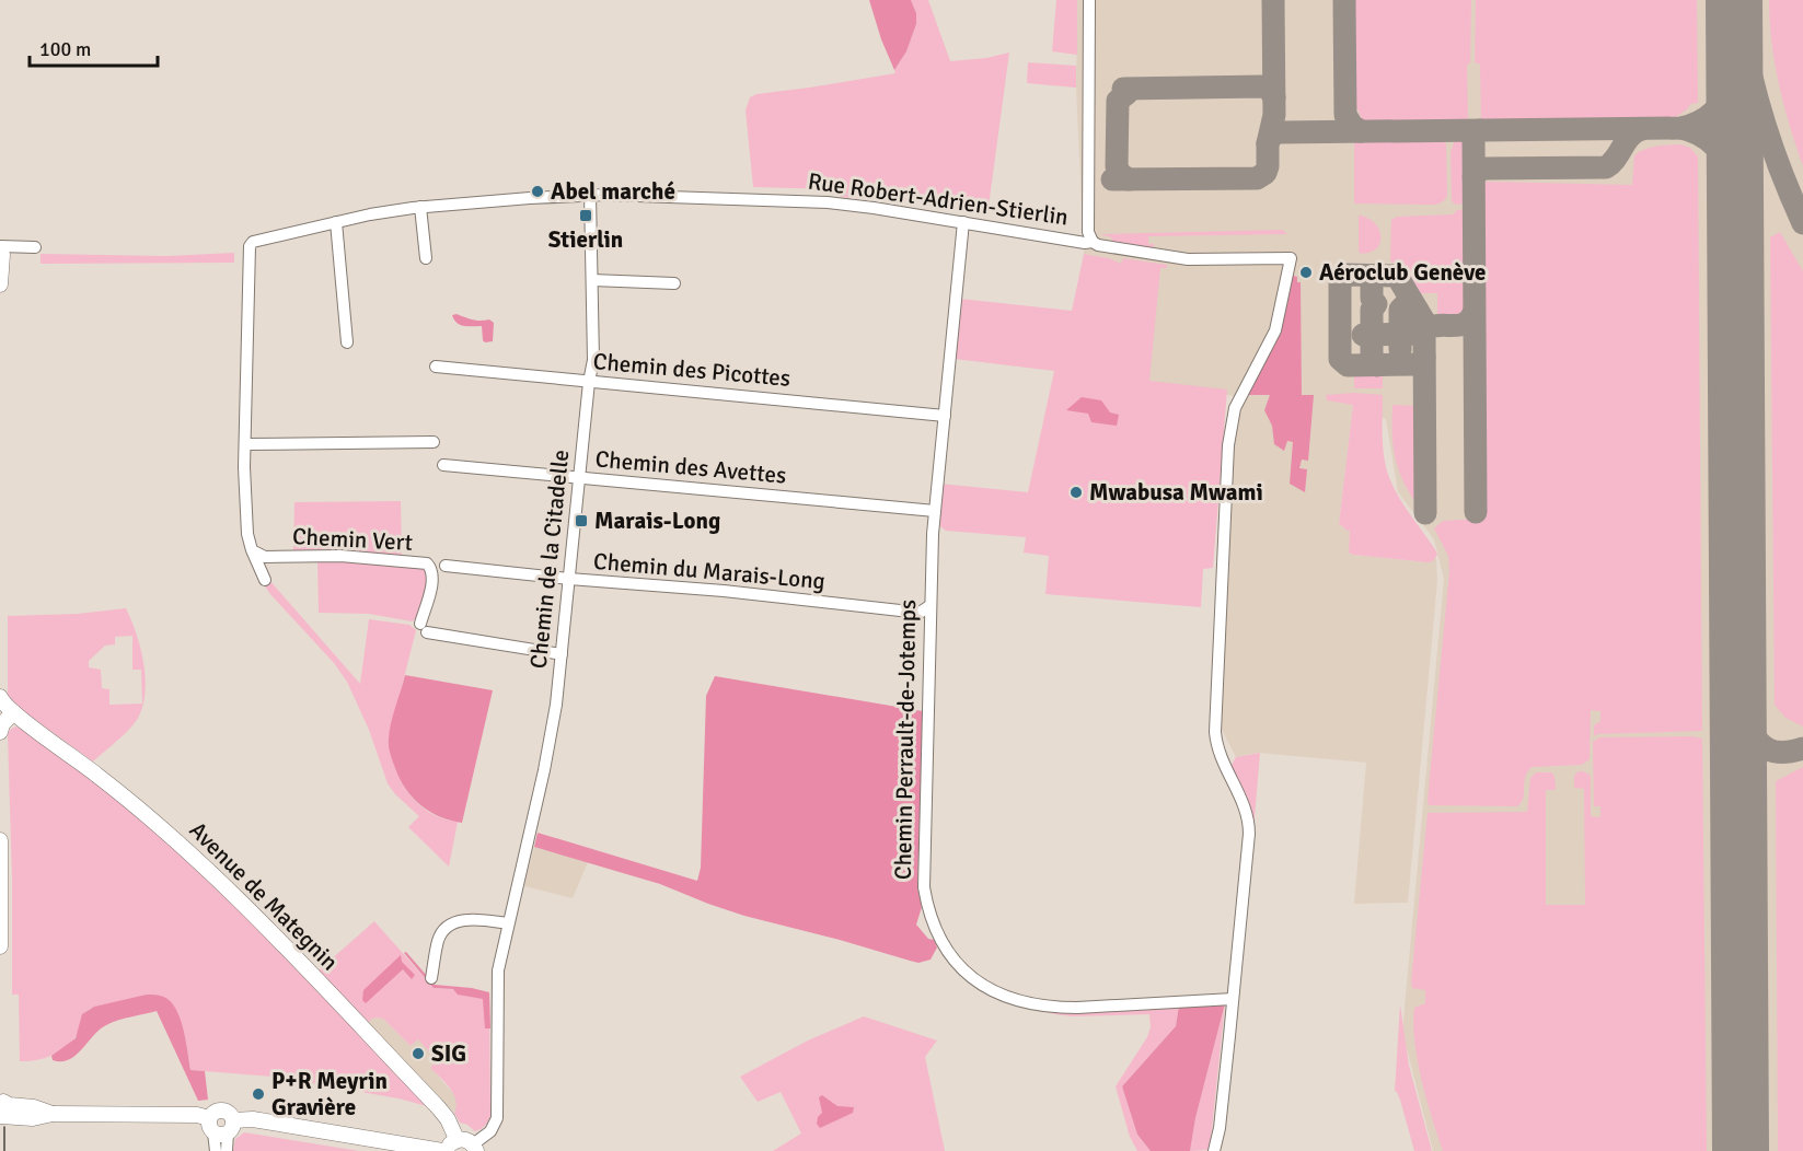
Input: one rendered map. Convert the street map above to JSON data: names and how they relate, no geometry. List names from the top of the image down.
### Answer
{
  "streets": {
    "main road": ["Avenue de Mategnin"],
    "street": [
      "Rue Robert-Adrien-Stierlin",
      "Chemin des Picottes",
      "Chemin des Avettes",
      "Chemin Vert",
      "Chemin de la Citadelle",
      "Chemin du Marais-Long",
      "Chemin Perrault-de-Jotemps"
    ]
  },
  "crossings": [
    ["Rue Robert-Adrien-Stierlin", "Chemin de la Citadelle"],
    ["Rue Robert-Adrien-Stierlin", "Chemin Perrault-de-Jotemps"],
    ["Chemin des Picottes", "Chemin de la Citadelle"],
    ["Chemin des Picottes", "Chemin Perrault-de-Jotemps"],
    ["Chemin des Avettes", "Chemin de la Citadelle"],
    ["Chemin des Avettes", "Chemin Perrault-de-Jotemps"],
    ["Chemin Vert", "Chemin de la Citadelle"],
    ["Chemin de la Citadelle", "Chemin du Marais-Long"],
    ["Chemin du Marais-Long", "Chemin Perrault-de-Jotemps"]
  ],
  "places": {
    "other": [
      "Abel marché",
      "Aéroclub Genève",
      "Mwabusa Mwami",
      "SIG",
      "P+R Meyrin Gravière"
    ],
    "transit": ["Stierlin", "Marais-Long"]
  },
  "scale_bar": "100 m"
}
